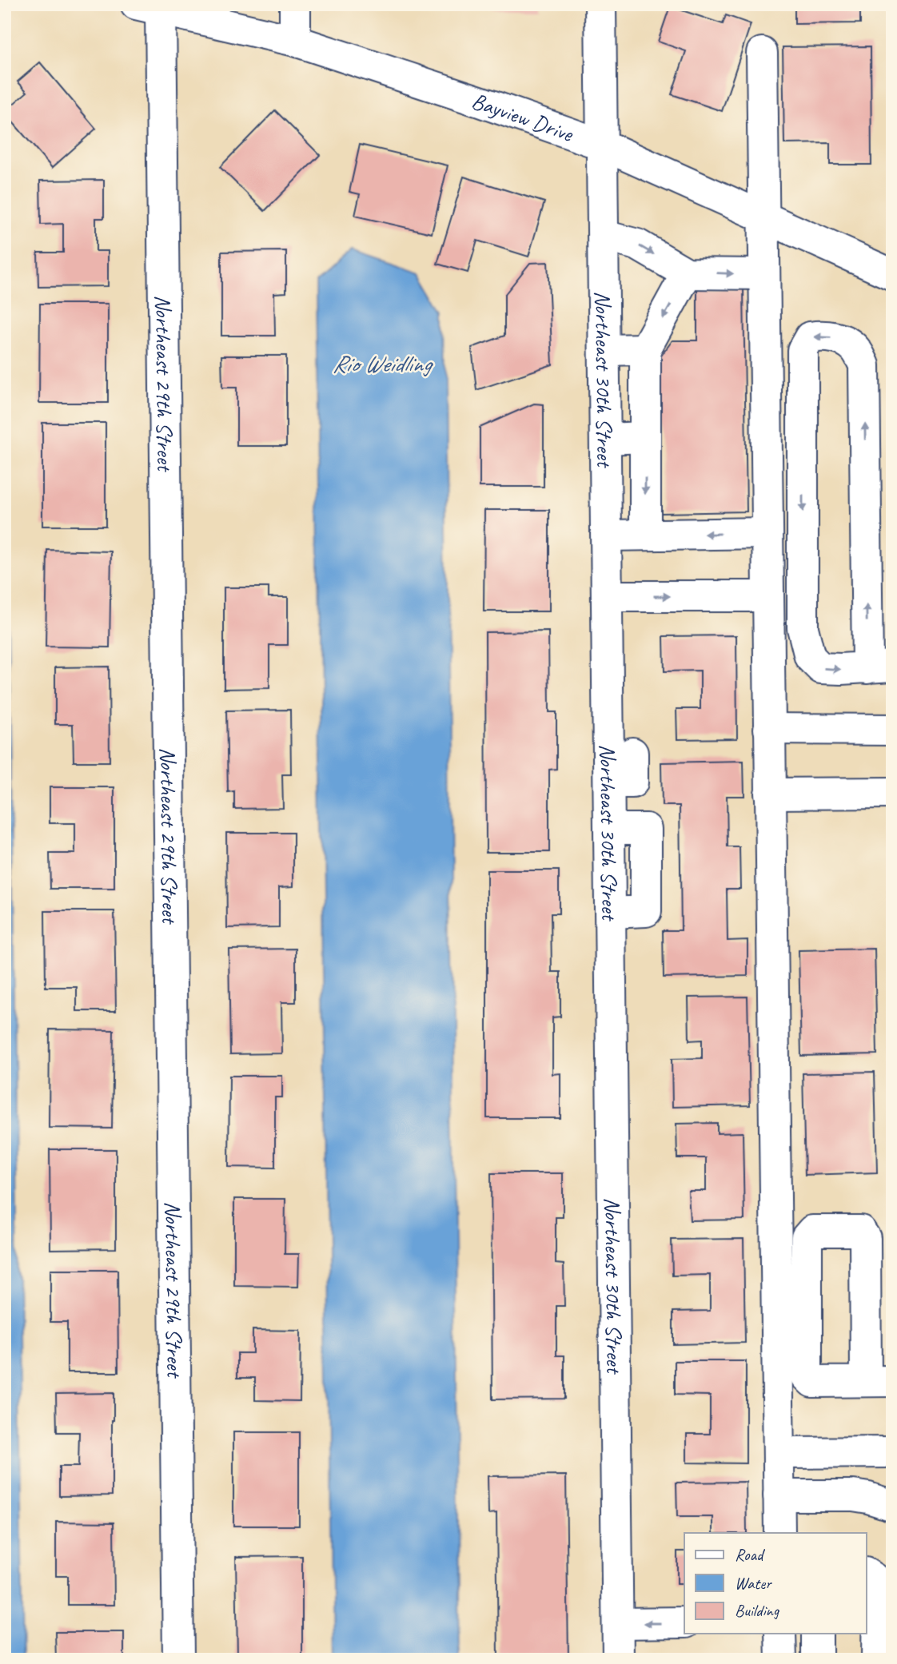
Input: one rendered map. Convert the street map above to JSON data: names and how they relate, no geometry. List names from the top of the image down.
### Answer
{
  "streets": {
    "street": ["Bayview Drive", "Northeast 30th Street", "Northeast 29th Street"]
  },
  "crossings": [
    ["Bayview Drive", "Northeast 30th Street"],
    ["Bayview Drive", "Northeast 29th Street"]
  ],
  "water": ["Rio Weidling"],
  "legend": ["Road", "Water", "Building"]
}
